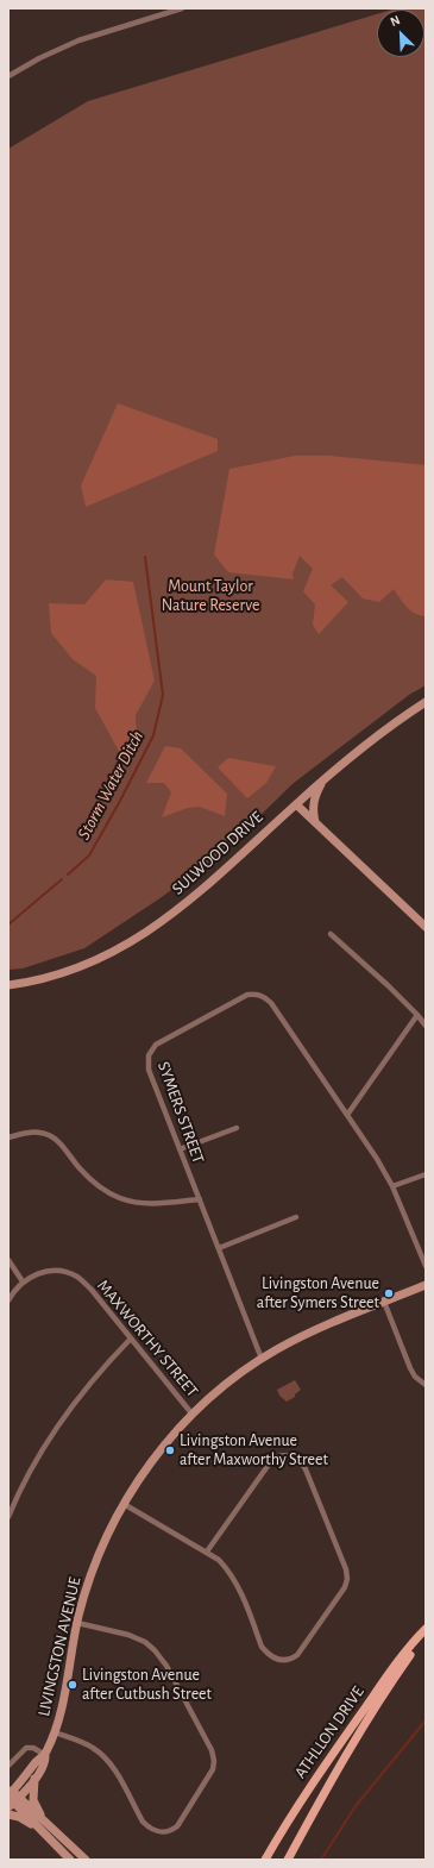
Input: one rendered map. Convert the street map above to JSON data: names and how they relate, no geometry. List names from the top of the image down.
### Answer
{
  "streets": {
    "main road": ["ATHLLON DRIVE"],
    "street": [
      "SULWOOD DRIVE",
      "SYMERS STREET",
      "MAXWORTHY STREET",
      "LIVINGSTON AVENUE"
    ]
  },
  "crossings": [
    ["SYMERS STREET", "LIVINGSTON AVENUE"],
    ["MAXWORTHY STREET", "LIVINGSTON AVENUE"]
  ],
  "water": ["Storm Water Ditch"],
  "parks": ["Mount Taylor Nature Reserve"],
  "places": ["Livingston Avenue after Symers Street", "Livingston Avenue after Maxworthy Street", "Livingston Avenue after Cutbush Street"],
  "north": "top left"
}
